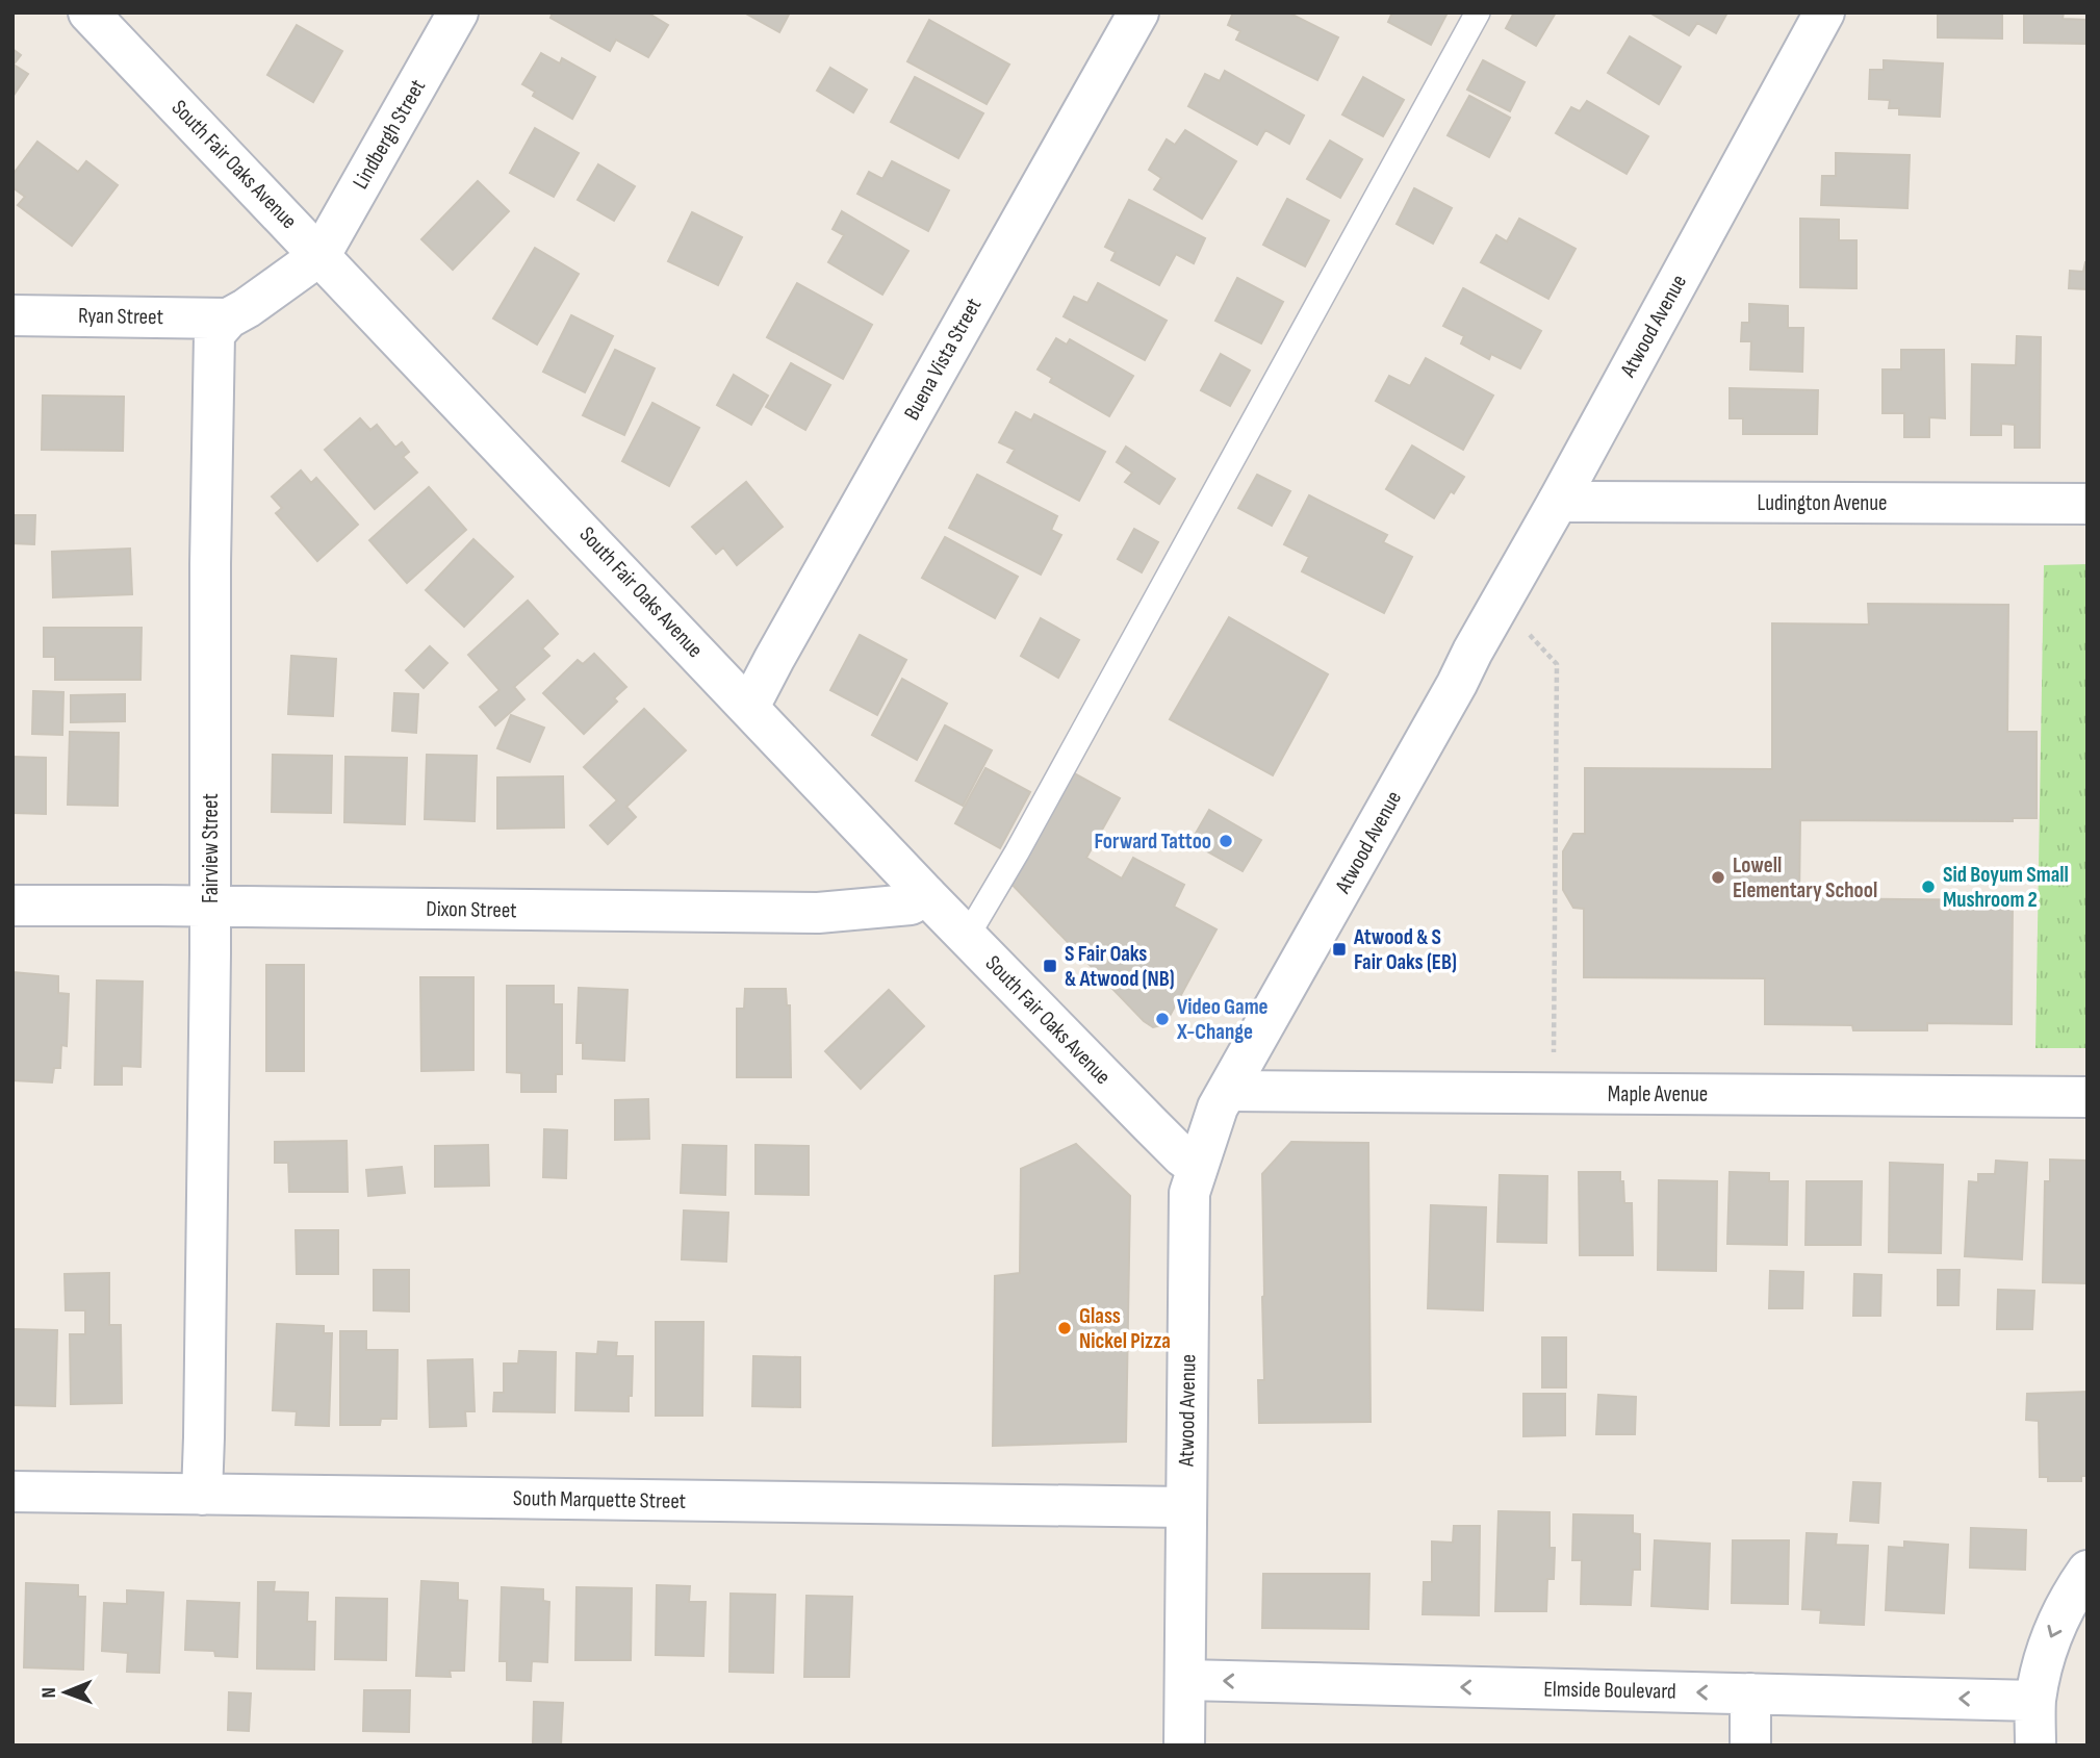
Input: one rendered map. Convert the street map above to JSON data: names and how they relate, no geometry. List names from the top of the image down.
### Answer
{
  "streets": {
    "street": [
      "Lindbergh Street",
      "South Fair Oaks Avenue",
      "Ryan Street",
      "Atwood Avenue",
      "Buena Vista Street",
      "Ludington Avenue",
      "Fairview Street",
      "Dixon Street",
      "Maple Avenue",
      "South Marquette Street",
      "Elmside Boulevard"
    ]
  },
  "crossings": [
    ["Lindbergh Street", "South Fair Oaks Avenue"],
    ["South Fair Oaks Avenue", "Atwood Avenue"],
    ["South Fair Oaks Avenue", "Buena Vista Street"],
    ["South Fair Oaks Avenue", "Dixon Street"],
    ["Ryan Street", "Fairview Street"],
    ["Atwood Avenue", "Ludington Avenue"],
    ["Atwood Avenue", "Maple Avenue"],
    ["Atwood Avenue", "South Marquette Street"],
    ["Atwood Avenue", "Elmside Boulevard"],
    ["Fairview Street", "Dixon Street"],
    ["Fairview Street", "South Marquette Street"]
  ],
  "one_way": ["Elmside Boulevard"],
  "places": {
    "other": [
      "Forward Tattoo",
      "Lowell Elementary School",
      "Sid Boyum Small Mushroom 2",
      "Video Game X-Change",
      "Glass Nickel Pizza"
    ],
    "transit": ["Atwood & S Fair Oaks (EB)", "S Fair Oaks & Atwood (NB)"]
  },
  "north": "left"
}
